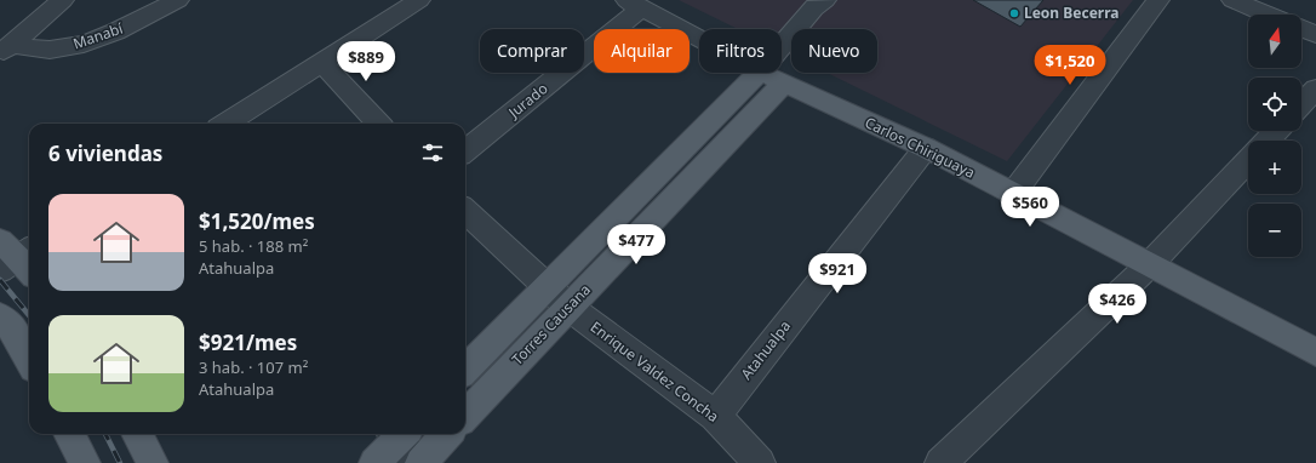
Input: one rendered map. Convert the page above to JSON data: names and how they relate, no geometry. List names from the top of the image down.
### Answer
{
  "streets": {
    "main road": ["Carlos Chiriguaya", "Torres Causana"],
    "street": [
      "Manabí",
      "Jurado",
      "Atahualpa",
      "Enrique Valdez Concha"
    ]
  },
  "crossings": [
    ["Jurado", "Carlos Chiriguaya"],
    ["Carlos Chiriguaya", "Torres Causana"],
    ["Carlos Chiriguaya", "Atahualpa"],
    ["Torres Causana", "Enrique Valdez Concha"],
    ["Atahualpa", "Enrique Valdez Concha"]
  ],
  "places": ["Leon Becerra"],
  "north": "top",
  "page": {
    "map_buttons": ["+", "−"],
    "chip": [
      "Comprar",
      "Alquilar",
      "Filtros",
      "Nuevo"
    ],
    "price": [
      "$889",
      "$1,520",
      "$560",
      "$477",
      "$921",
      "$426"
    ],
    "heading": "6 viviendas",
    "list": [
      {
        "name": "$1,520/mes",
        "note": "5 hab. · 188 m² · Atahualpa"
      },
      {
        "name": "$921/mes",
        "note": "3 hab. · 107 m² · Atahualpa"
      }
    ]
  }
}
